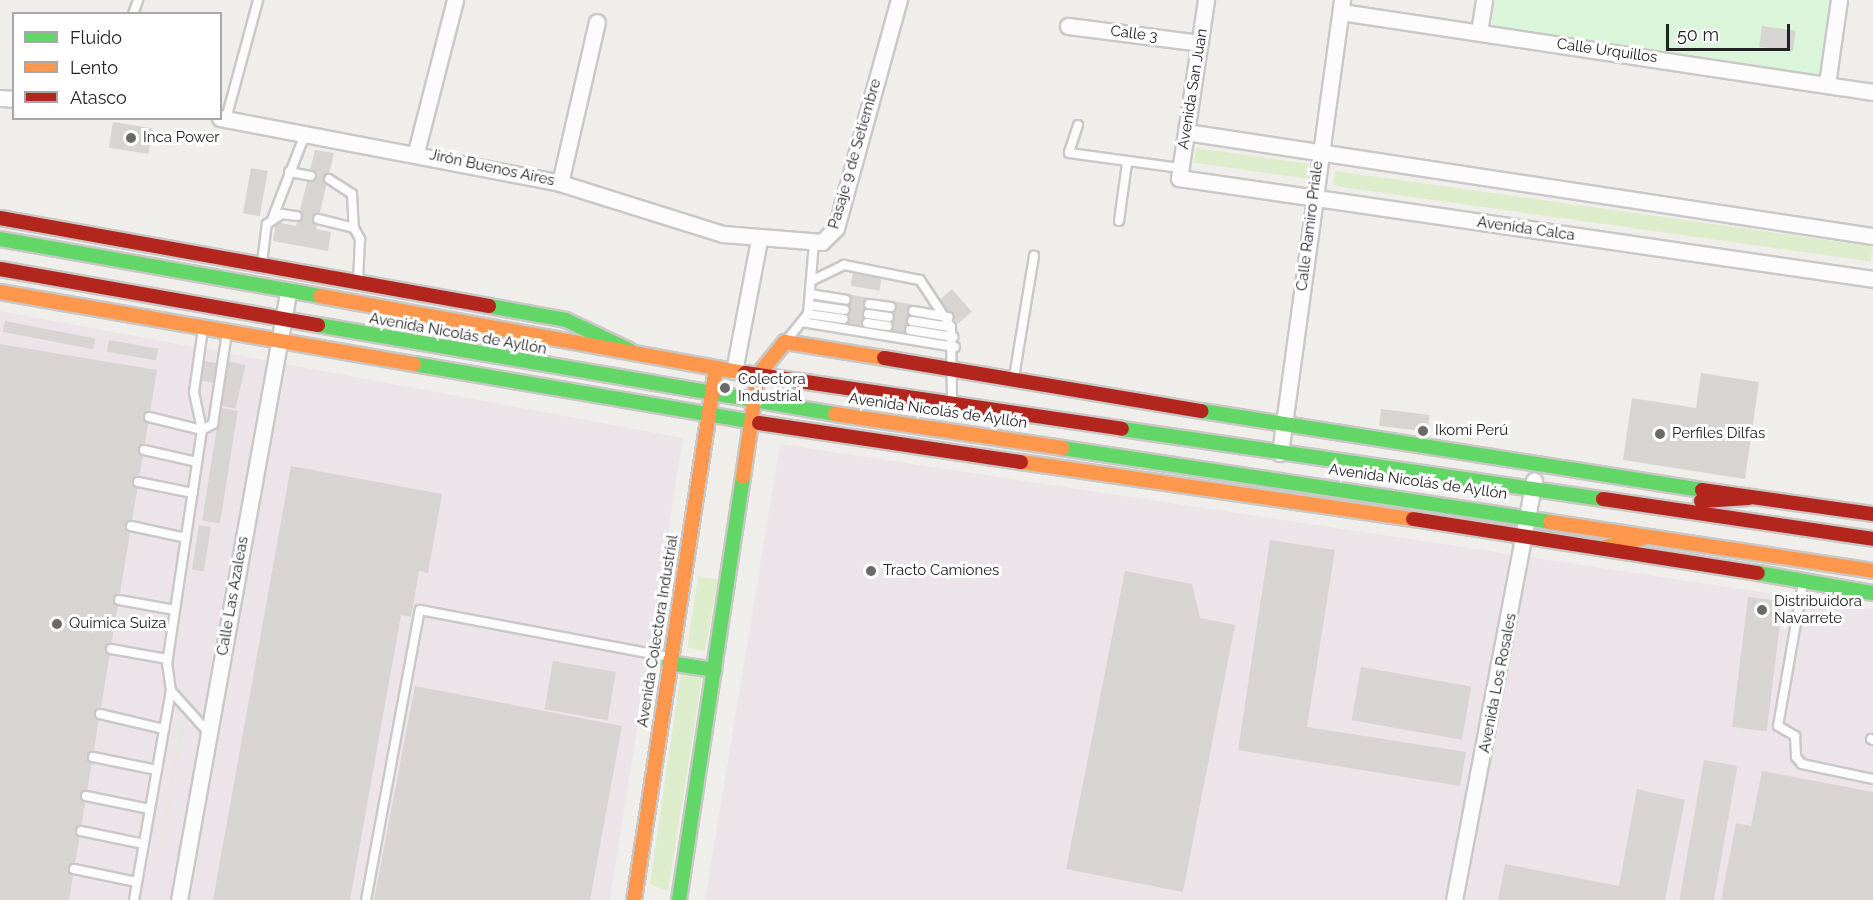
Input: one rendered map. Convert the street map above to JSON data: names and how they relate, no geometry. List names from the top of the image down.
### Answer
{
  "streets": {
    "main road": ["Avenida Nicolás de Ayllón", "Avenida Colectora Industrial"],
    "street": [
      "Calle 3",
      "Calle Urquillos",
      "Avenida San Juan",
      "Pasaje 9 de Setiembre",
      "Jirón Buenos Aires",
      "Calle Ramiro Priale",
      "Avenida Calca",
      "Calle Las Azaleas",
      "Avenida Los Rosales"
    ]
  },
  "crossings": [
    ["Calle 3", "Avenida San Juan"],
    ["Calle Urquillos", "Calle Ramiro Priale"],
    ["Avenida San Juan", "Avenida Calca"],
    ["Pasaje 9 de Setiembre", "Jirón Buenos Aires"],
    ["Calle Ramiro Priale", "Avenida Calca"],
    ["Calle Ramiro Priale", "Avenida Nicolás de Ayllón"],
    ["Avenida Nicolás de Ayllón", "Calle Las Azaleas"],
    ["Avenida Nicolás de Ayllón", "Avenida Colectora Industrial"],
    ["Avenida Nicolás de Ayllón", "Avenida Los Rosales"]
  ],
  "places": [
    "Inca Power",
    "Colectora Industrial",
    "Ikomi Perú",
    "Perfiles Dilfas",
    "Tracto Camiones",
    "Distribuidora Navarrete",
    "Quimica Suiza"
  ],
  "legend": ["Fluido", "Lento", "Atasco"],
  "scale_bar": "50 m"
}
